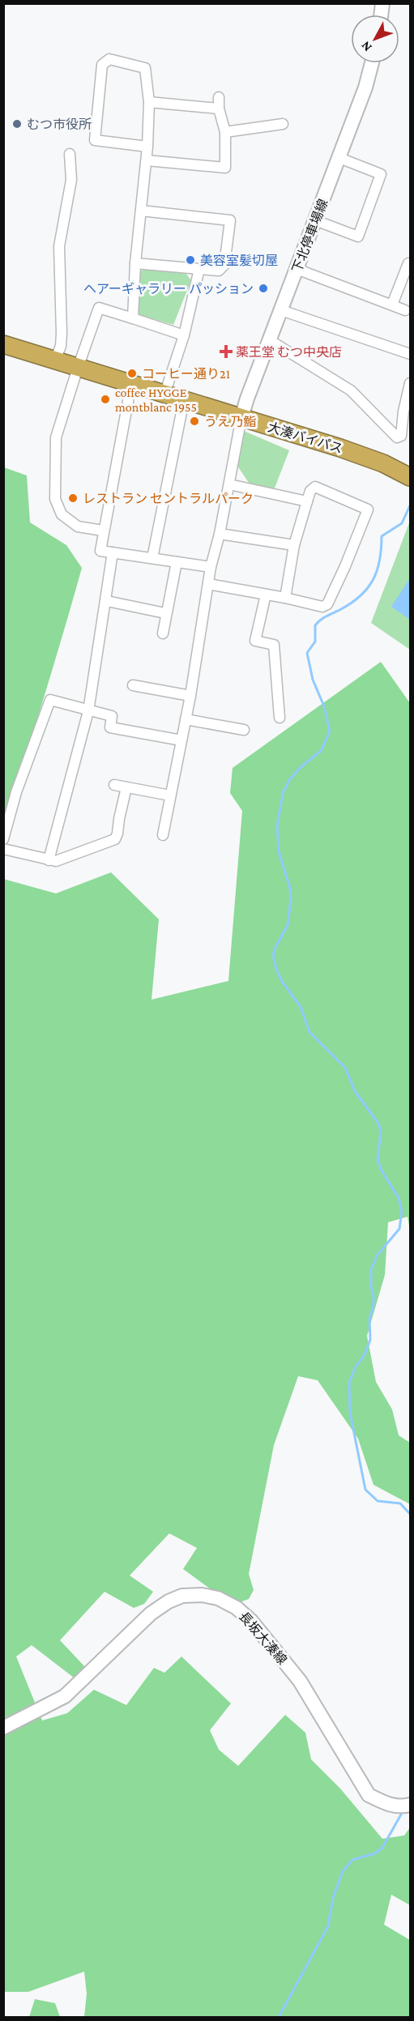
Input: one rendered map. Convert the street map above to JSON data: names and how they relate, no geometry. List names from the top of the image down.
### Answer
{
  "streets": {
    "highway": ["大湊バイパス"],
    "main road": ["下北停車場線", "長坂大湊線"]
  },
  "crossings": [
    ["下北停車場線", "大湊バイパス"]
  ],
  "places": {
    "other": [
      "むつ市役所",
      "美容室髪切屋",
      "ヘアーギャラリー パッション",
      "コーヒー通り21",
      "coffee HYGGE montblanc 1955",
      "うえ乃鮨",
      "レストラン セントラルパーク"
    ],
    "health": ["薬王堂 むつ中央店"]
  },
  "north": "bottom left"
}
